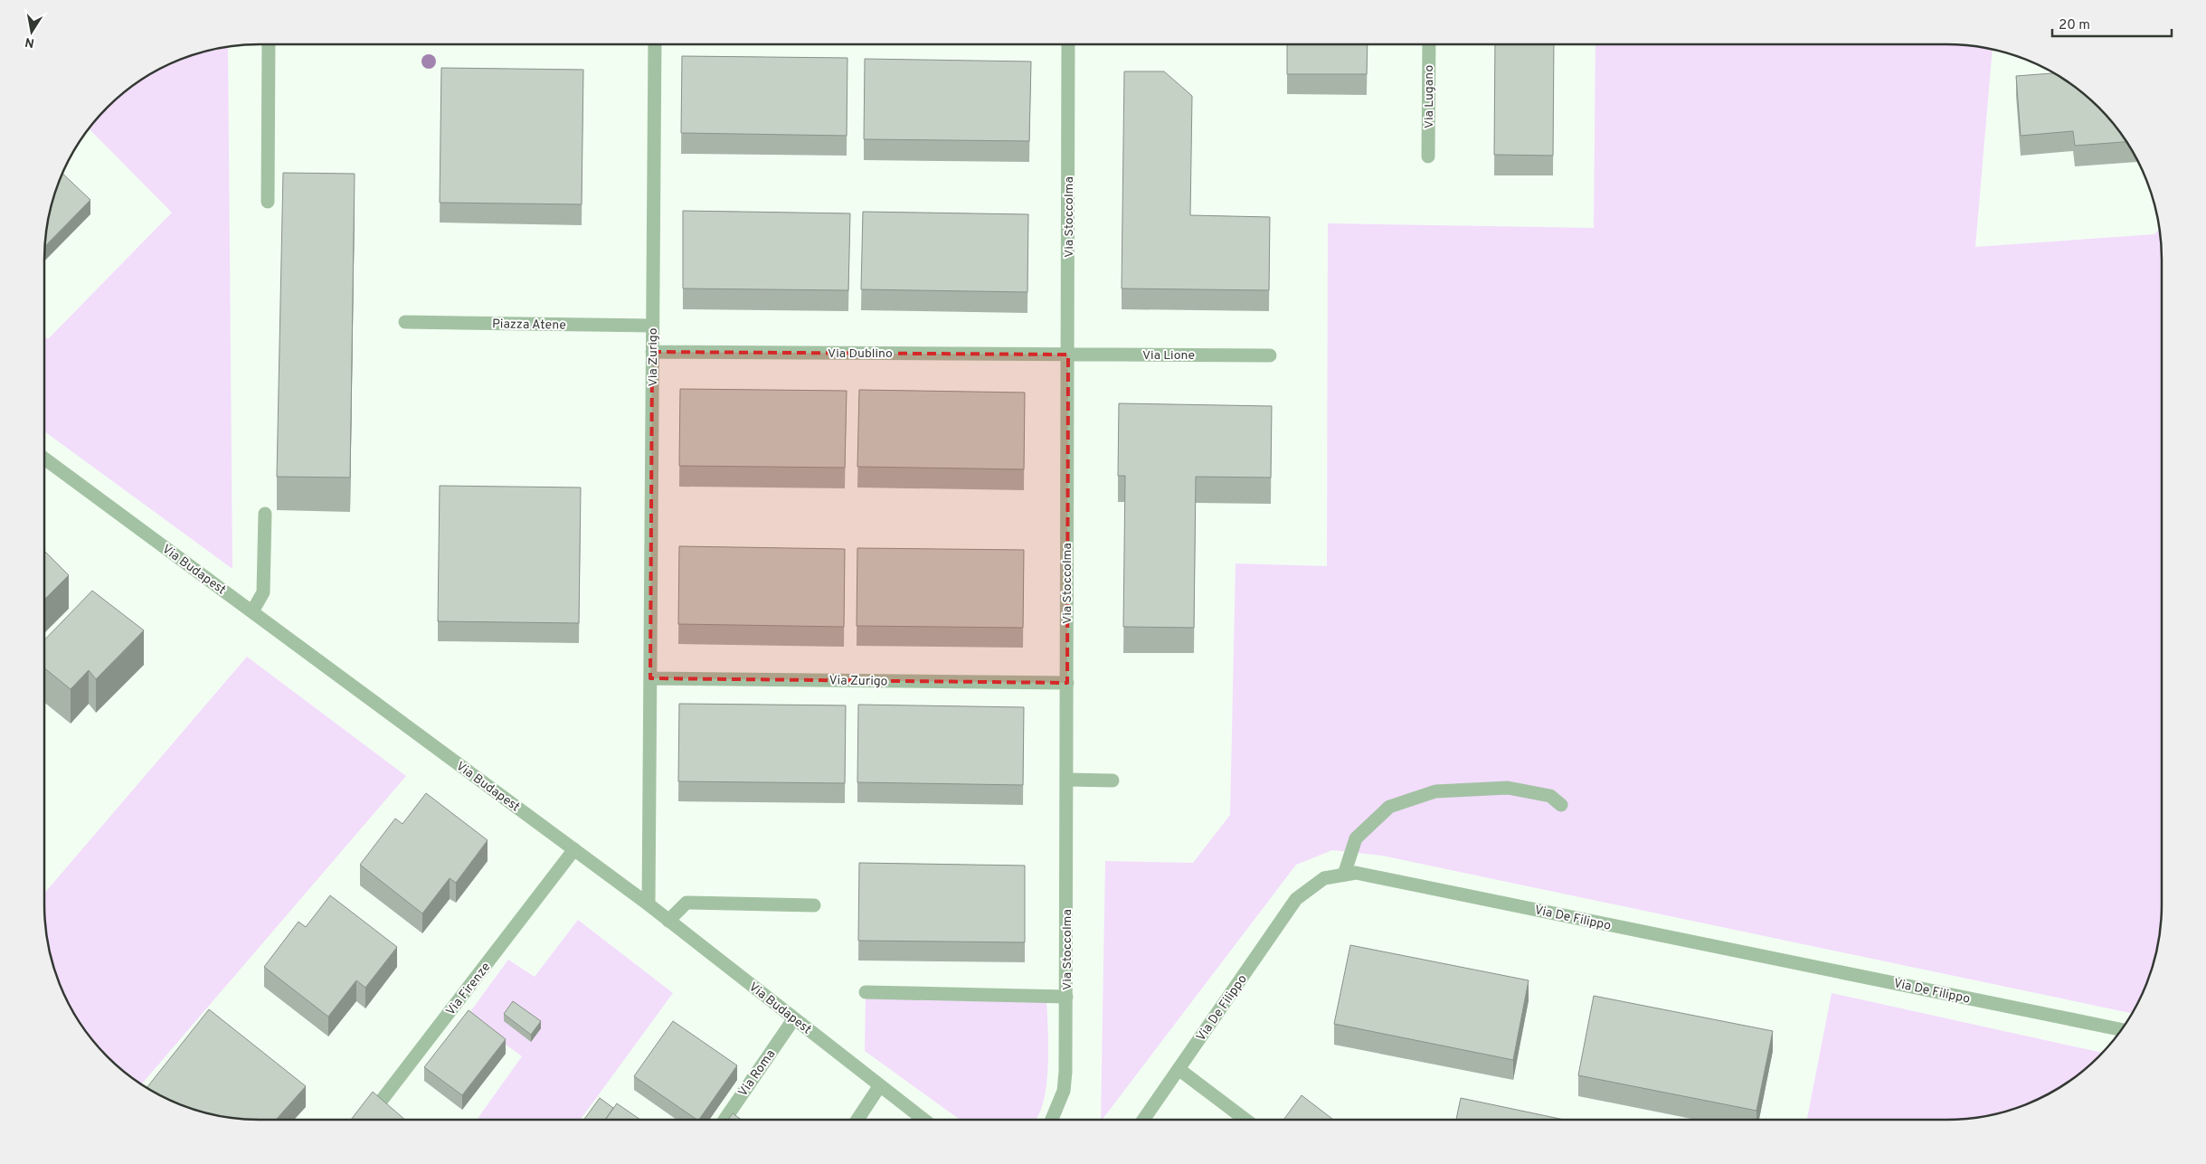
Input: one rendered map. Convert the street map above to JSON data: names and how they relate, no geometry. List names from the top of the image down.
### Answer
{
  "streets": {
    "street": [
      "Via Lugano",
      "Via Stoccolma",
      "Piazza Atene",
      "Via Dublino",
      "Via Lione",
      "Via Zurigo",
      "Via Budapest",
      "Via De Filippo",
      "Via Firenze",
      "Via Roma"
    ]
  },
  "crossings": [
    ["Via Stoccolma", "Via Dublino"],
    ["Via Stoccolma", "Via Lione"],
    ["Via Stoccolma", "Via Zurigo"],
    ["Piazza Atene", "Via Zurigo"],
    ["Via Dublino", "Via Lione"],
    ["Via Dublino", "Via Zurigo"],
    ["Via Zurigo", "Via Budapest"],
    ["Via Budapest", "Via Firenze"],
    ["Via Budapest", "Via Roma"]
  ],
  "scale_bar": "20 m",
  "north": "bottom"
}
